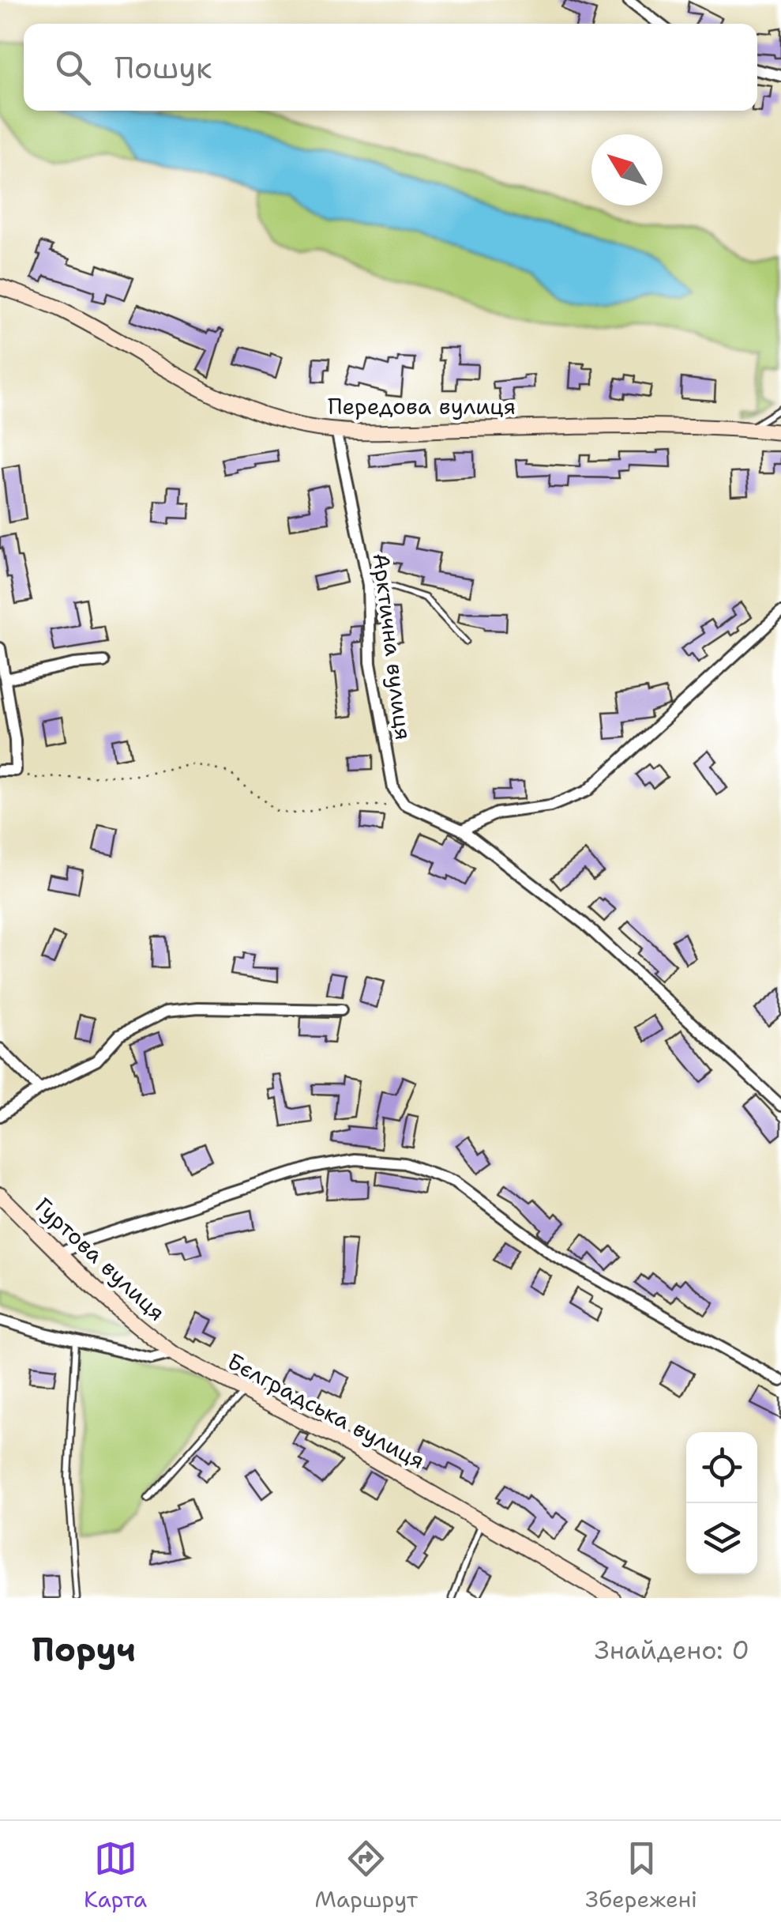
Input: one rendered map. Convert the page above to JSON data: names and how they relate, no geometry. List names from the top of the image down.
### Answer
{
  "streets": {
    "street": [
      "Передова вулиця",
      "Арктична вулиця",
      "Гуртова вулиця",
      "Бєлградська вулиця"
    ]
  },
  "crossings": [
    ["Передова вулиця", "Арктична вулиця"],
    ["Гуртова вулиця", "Бєлградська вулиця"]
  ],
  "north": "top left",
  "page": {
    "search": "Пошук",
    "heading": ["Поруч", "Знайдено: 0"],
    "nav": ["Карта", "Маршрут", "Збережені"]
  }
}
